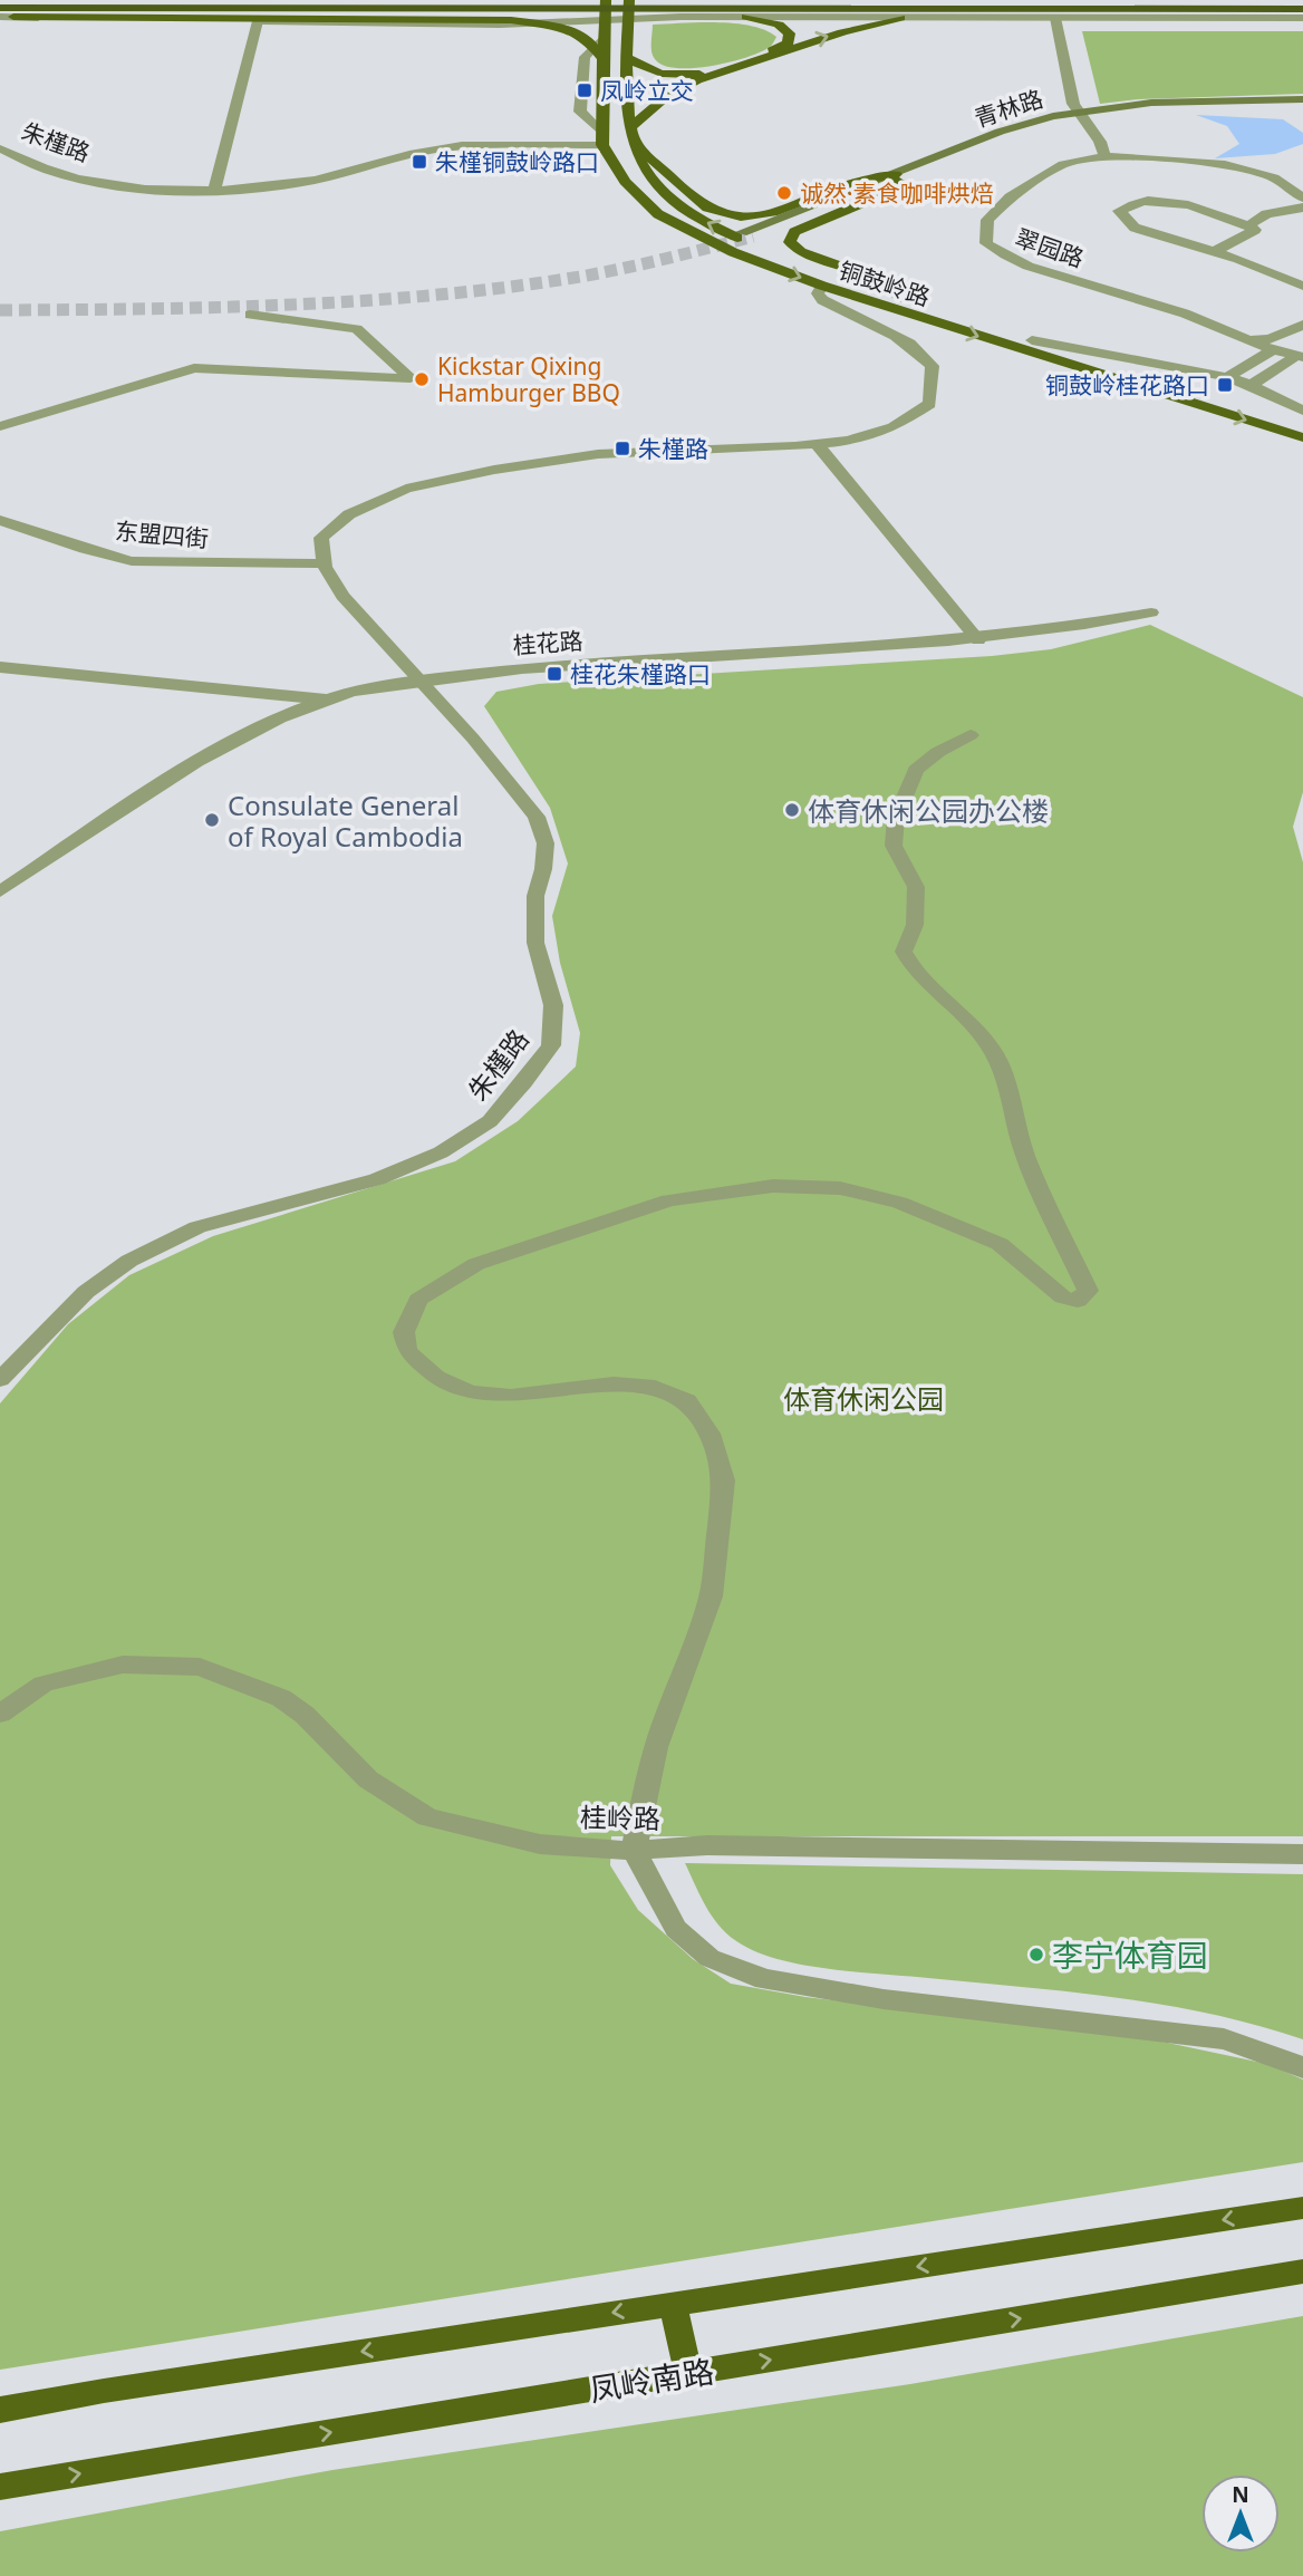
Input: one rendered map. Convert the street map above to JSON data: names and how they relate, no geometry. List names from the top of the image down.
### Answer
{
  "streets": {
    "main road": ["青林路", "铜鼓岭路", "凤岭南路"],
    "street": [
      "朱槿路",
      "翠园路",
      "东盟四街",
      "桂花路",
      "桂岭路"
    ]
  },
  "crossings": [
    ["朱槿路", "铜鼓岭路"],
    ["朱槿路", "东盟四街"],
    ["朱槿路", "桂花路"]
  ],
  "parks": ["体育休闲公园"],
  "places": {
    "transit": [
      "凤岭立交",
      "朱槿铜鼓岭路口",
      "铜鼓岭桂花路口",
      "朱槿路",
      "桂花朱槿路口"
    ],
    "other": [
      "诚然·素食咖啡烘焙",
      "Kickstar Qixing Hamburger BBQ",
      "体育休闲公园办公楼",
      "Consulate General of Royal Cambodia",
      "李宁体育园"
    ]
  },
  "north": "top"
}
